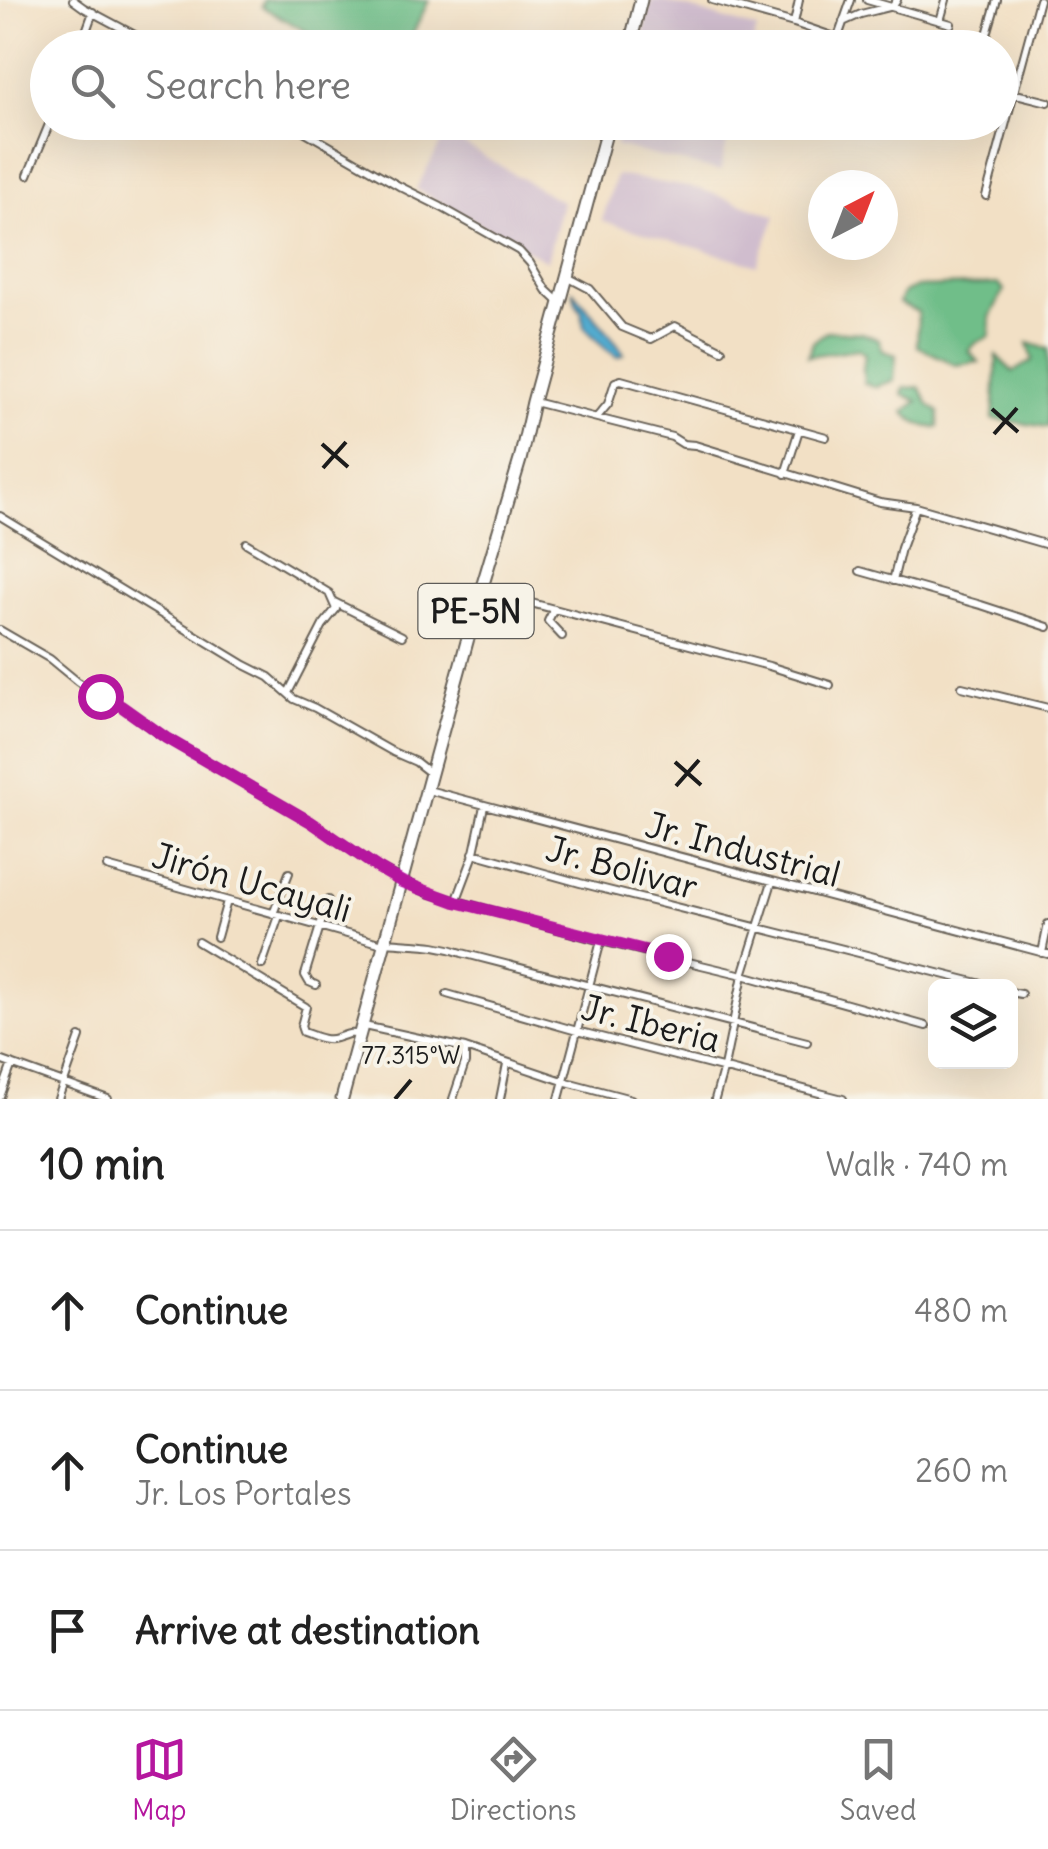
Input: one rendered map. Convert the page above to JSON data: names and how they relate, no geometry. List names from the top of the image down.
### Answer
{
  "streets": {
    "highway": ["PE-5N"],
    "street": [
      "Jr. Industrial",
      "Jr. Bolivar",
      "Jirón Ucayali",
      "Jr. Iberia"
    ]
  },
  "crossings": [
    ["PE-5N", "Jr. Industrial"],
    ["PE-5N", "Jirón Ucayali"]
  ],
  "north": "top right",
  "page": {
    "search": "Search here",
    "heading": ["10 min", "Walk · 740 m"],
    "list": [
      ["Continue", "480 m"],
      ["Continue", "Jr. Los Portales", "260 m"],
      "Arrive at destination"
    ],
    "nav": ["Map", "Directions", "Saved"]
  },
  "coordinates": ["77.315°W"]
}
